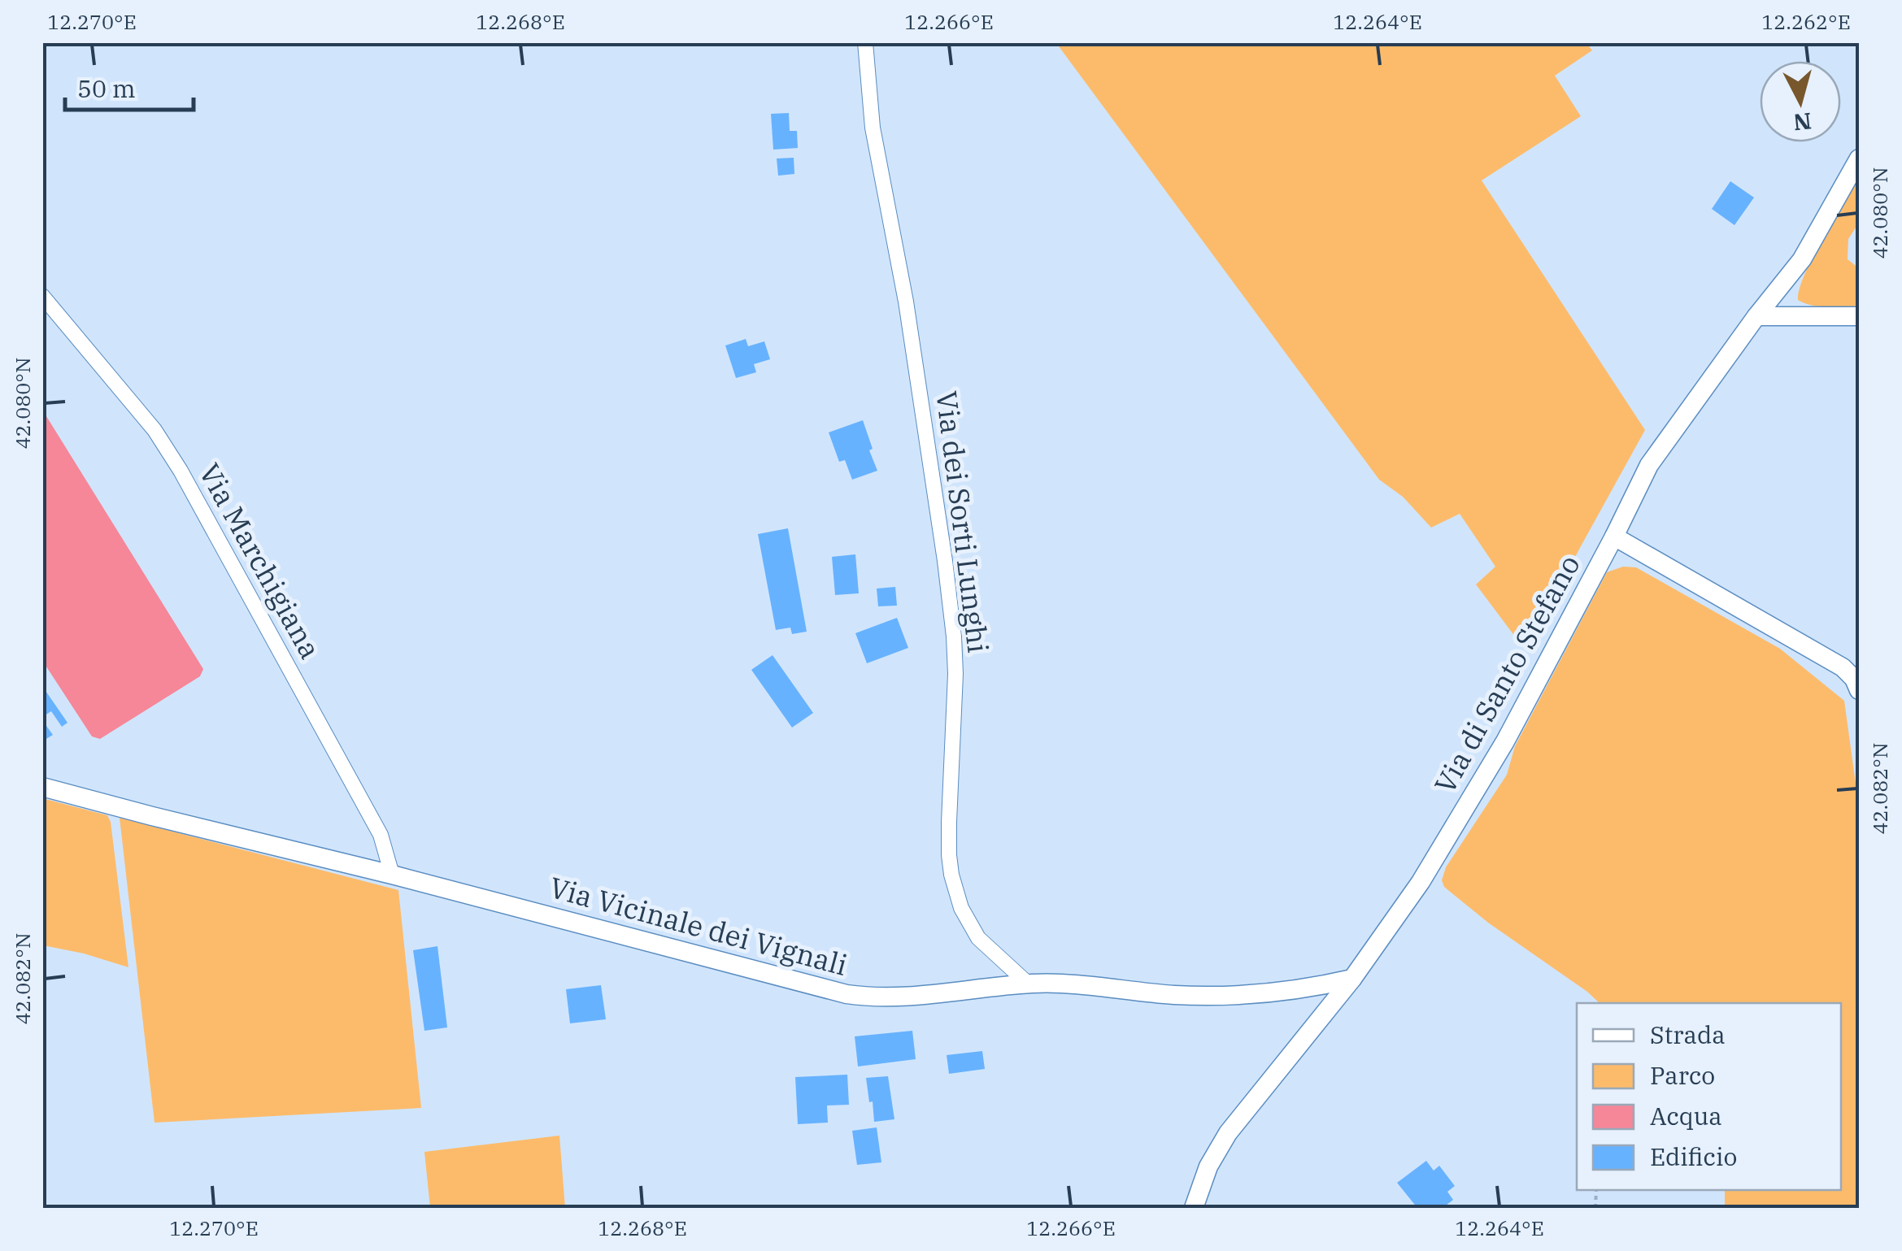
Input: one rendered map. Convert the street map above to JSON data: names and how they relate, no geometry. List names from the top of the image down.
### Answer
{
  "streets": {
    "street": [
      "Via dei Sorti Lunghi",
      "Via Marchigiana",
      "Via di Santo Stefano",
      "Via Vicinale dei Vignali"
    ]
  },
  "crossings": [
    ["Via dei Sorti Lunghi", "Via Vicinale dei Vignali"],
    ["Via Marchigiana", "Via Vicinale dei Vignali"],
    ["Via di Santo Stefano", "Via Vicinale dei Vignali"]
  ],
  "legend": [
    "Strada",
    "Parco",
    "Acqua",
    "Edificio"
  ],
  "scale_bar": "50 m",
  "north": "bottom",
  "coordinates": [
    "12.270°E",
    "12.268°E",
    "12.266°E",
    "12.264°E",
    "12.262°E",
    "42.080°N",
    "42.082°N"
  ]
}
